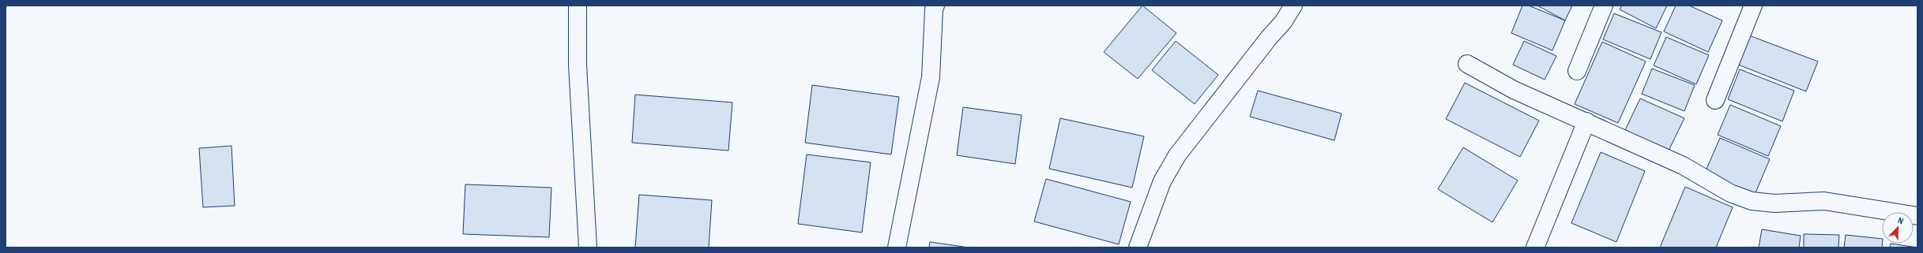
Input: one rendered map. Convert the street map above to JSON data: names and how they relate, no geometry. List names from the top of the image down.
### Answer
{
  "north": "top right"
}
